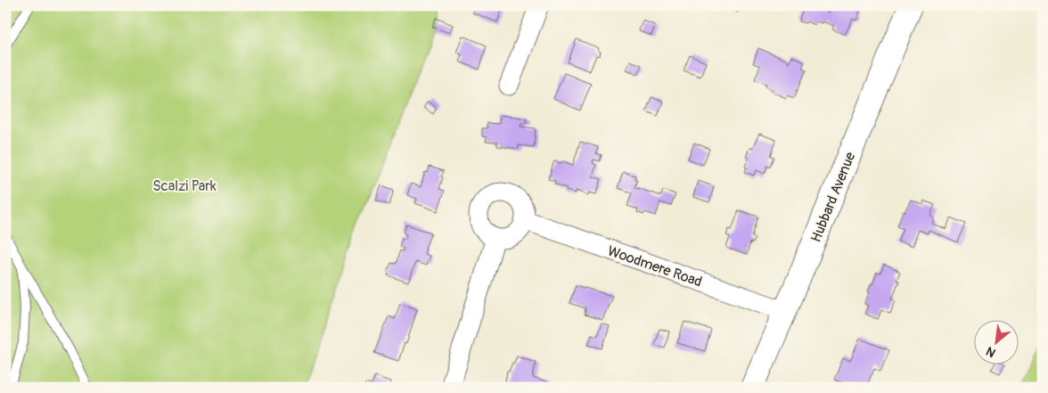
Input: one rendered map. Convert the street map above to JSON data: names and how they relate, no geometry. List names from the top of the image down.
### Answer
{
  "streets": {
    "street": ["Hubbard Avenue", "Woodmere Road"]
  },
  "crossings": [
    ["Hubbard Avenue", "Woodmere Road"]
  ],
  "parks": ["Scalzi Park"],
  "north": "bottom left"
}
